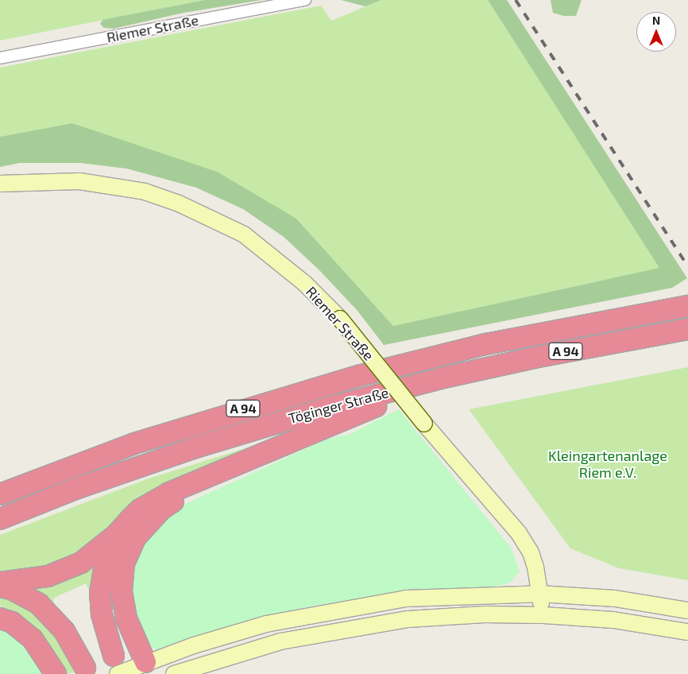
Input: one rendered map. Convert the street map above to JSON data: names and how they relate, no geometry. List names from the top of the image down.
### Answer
{
  "streets": {
    "highway": ["A 94", "Töginger Straße"],
    "main road": ["Riemer Straße"]
  },
  "parks": ["Kleingartenanlage Riem e.V."],
  "north": "top"
}
